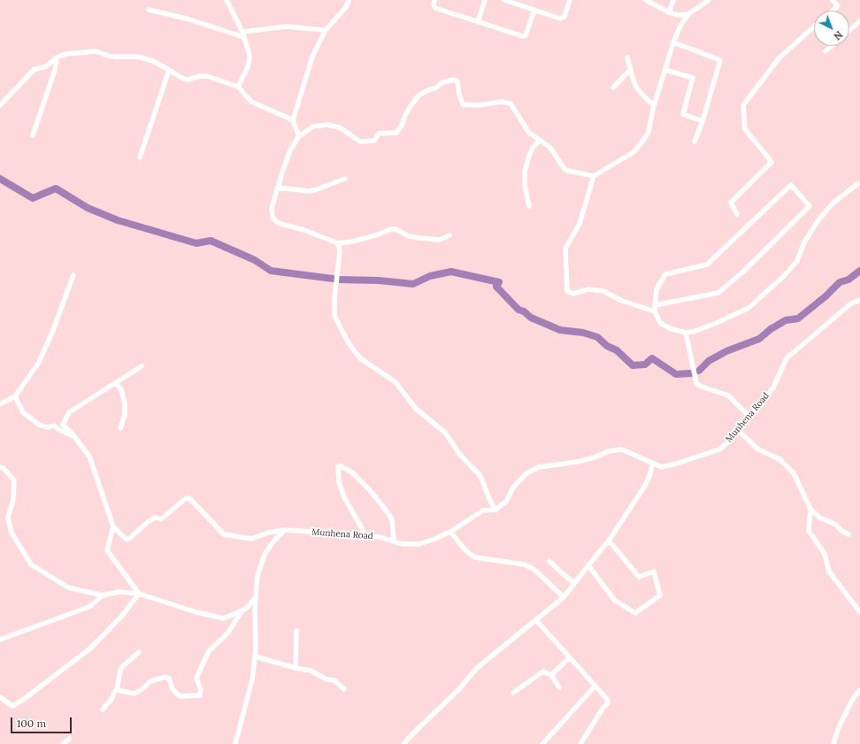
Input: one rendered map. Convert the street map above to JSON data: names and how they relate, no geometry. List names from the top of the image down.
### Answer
{
  "streets": {
    "street": ["Munhena Road"]
  },
  "scale_bar": "100 m",
  "north": "bottom right"
}
